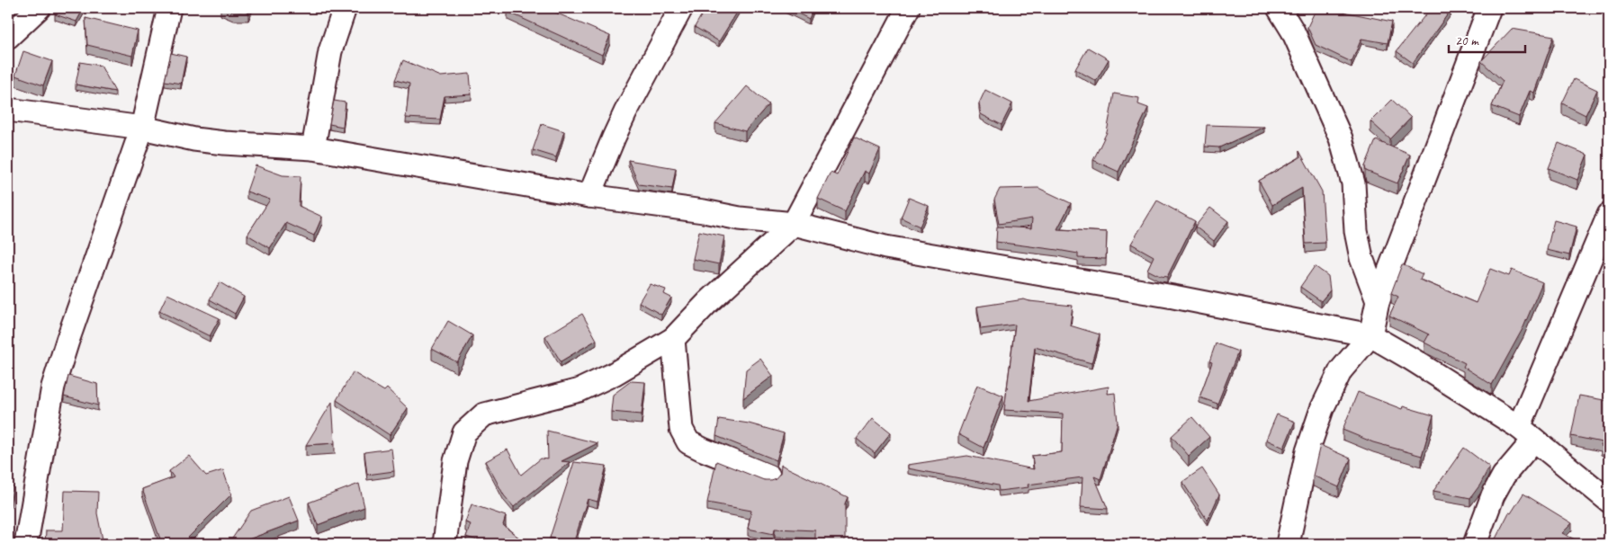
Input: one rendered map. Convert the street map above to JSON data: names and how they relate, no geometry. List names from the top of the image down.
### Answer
{
  "scale_bar": "20 m"
}
